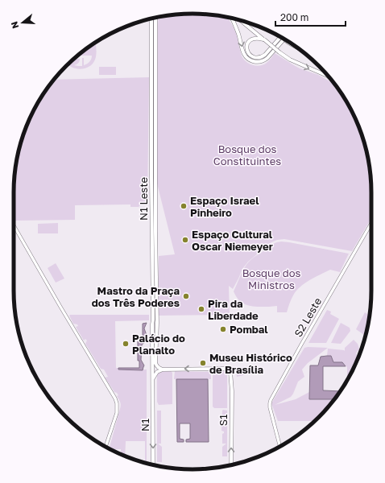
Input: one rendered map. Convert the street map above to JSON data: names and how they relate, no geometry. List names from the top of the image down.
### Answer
{
  "streets": {
    "highway": ["N1 Leste", "S1", "N1"],
    "main road": ["S2 Leste"]
  },
  "crossings": [
    ["N1 Leste", "S1"],
    ["N1 Leste", "N1"]
  ],
  "one_way": ["N1"],
  "parks": ["Bosque dos Constituintes", "Bosque dos Ministros"],
  "places": [
    "Espaço Israel Pinheiro",
    "Espaço Cultural Oscar Niemeyer",
    "Mastro da Praça dos Três Poderes",
    "Pira da Liberdade",
    "Pombal",
    "Palácio do Planalto",
    "Museu Histórico de Brasília"
  ],
  "scale_bar": "200 m",
  "north": "left"
}
